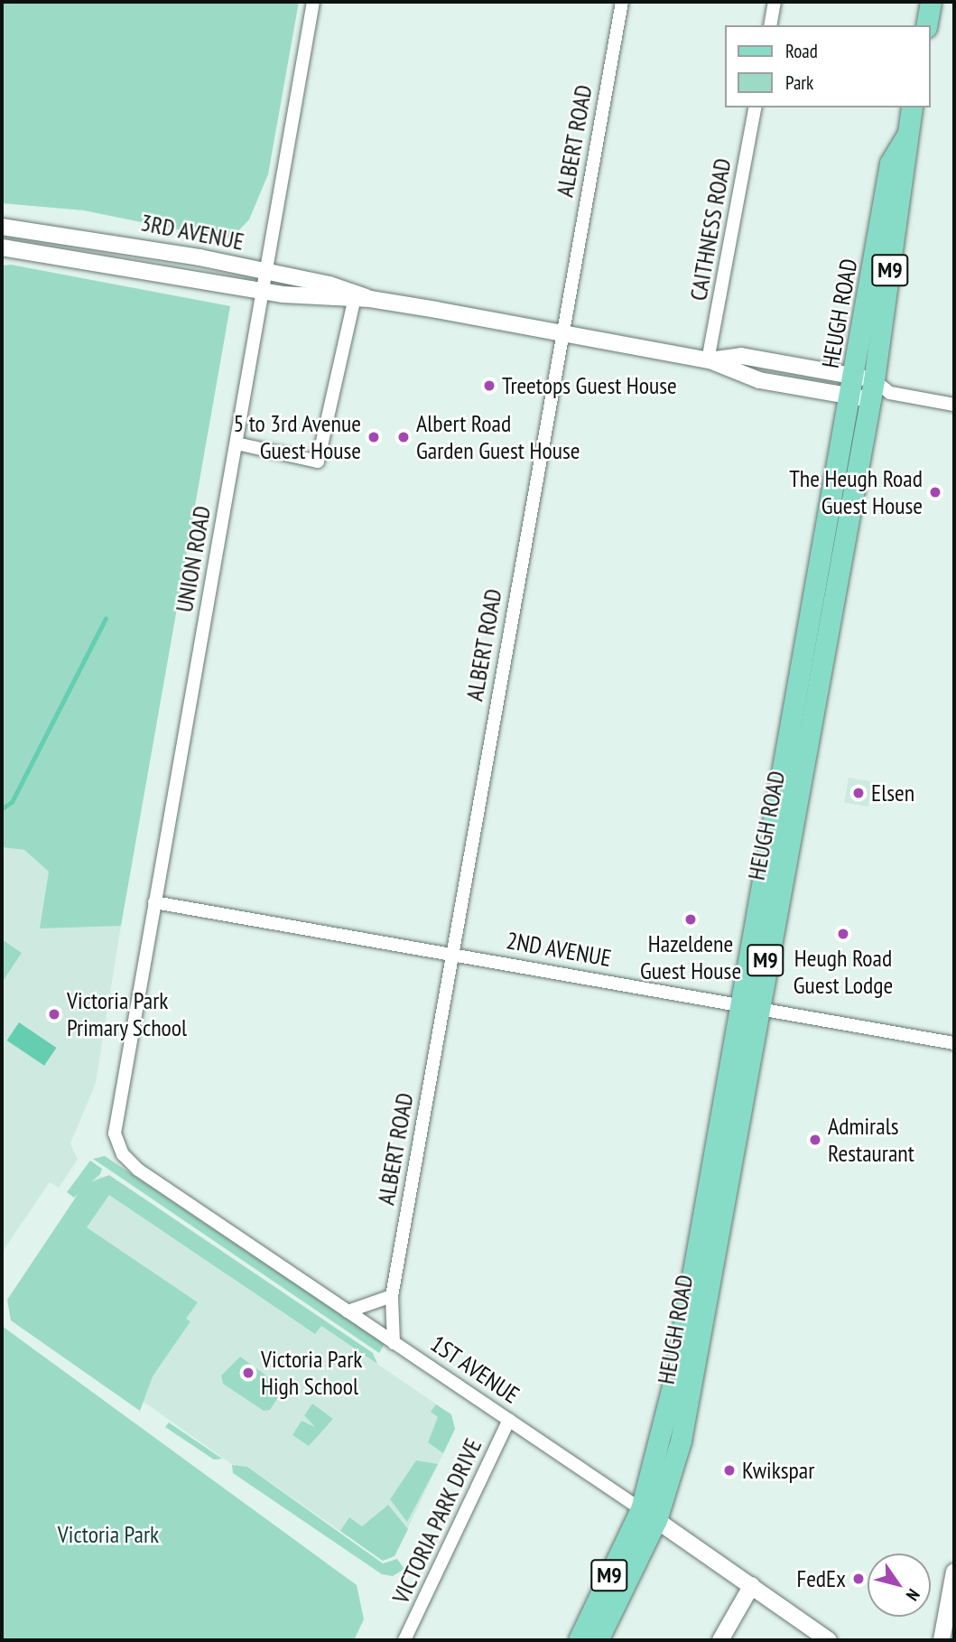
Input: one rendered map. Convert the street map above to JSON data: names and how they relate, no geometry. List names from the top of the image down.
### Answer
{
  "streets": {
    "main road": ["M9", "HEUGH ROAD"],
    "street": [
      "ALBERT ROAD",
      "CAITHNESS ROAD",
      "3RD AVENUE",
      "UNION ROAD",
      "2ND AVENUE",
      "1ST AVENUE",
      "VICTORIA PARK DRIVE"
    ]
  },
  "crossings": [
    ["ALBERT ROAD", "3RD AVENUE"],
    ["ALBERT ROAD", "2ND AVENUE"],
    ["ALBERT ROAD", "1ST AVENUE"],
    ["CAITHNESS ROAD", "3RD AVENUE"],
    ["3RD AVENUE", "HEUGH ROAD"],
    ["3RD AVENUE", "UNION ROAD"],
    ["M9", "HEUGH ROAD"],
    ["M9", "1ST AVENUE"],
    ["HEUGH ROAD", "2ND AVENUE"],
    ["HEUGH ROAD", "1ST AVENUE"],
    ["UNION ROAD", "2ND AVENUE"],
    ["UNION ROAD", "1ST AVENUE"],
    ["1ST AVENUE", "VICTORIA PARK DRIVE"]
  ],
  "parks": ["Victoria Park"],
  "places": [
    "Treetops Guest House",
    "5 to 3rd Avenue Guest House",
    "Albert Road Garden Guest House",
    "The Heugh Road Guest House",
    "Elsen",
    "Hazeldene Guest House",
    "Heugh Road Guest Lodge",
    "Victoria Park Primary School",
    "Admirals Restaurant",
    "Victoria Park High School",
    "Kwikspar",
    "FedEx"
  ],
  "legend": ["Road", "Park"],
  "north": "bottom right"
}
